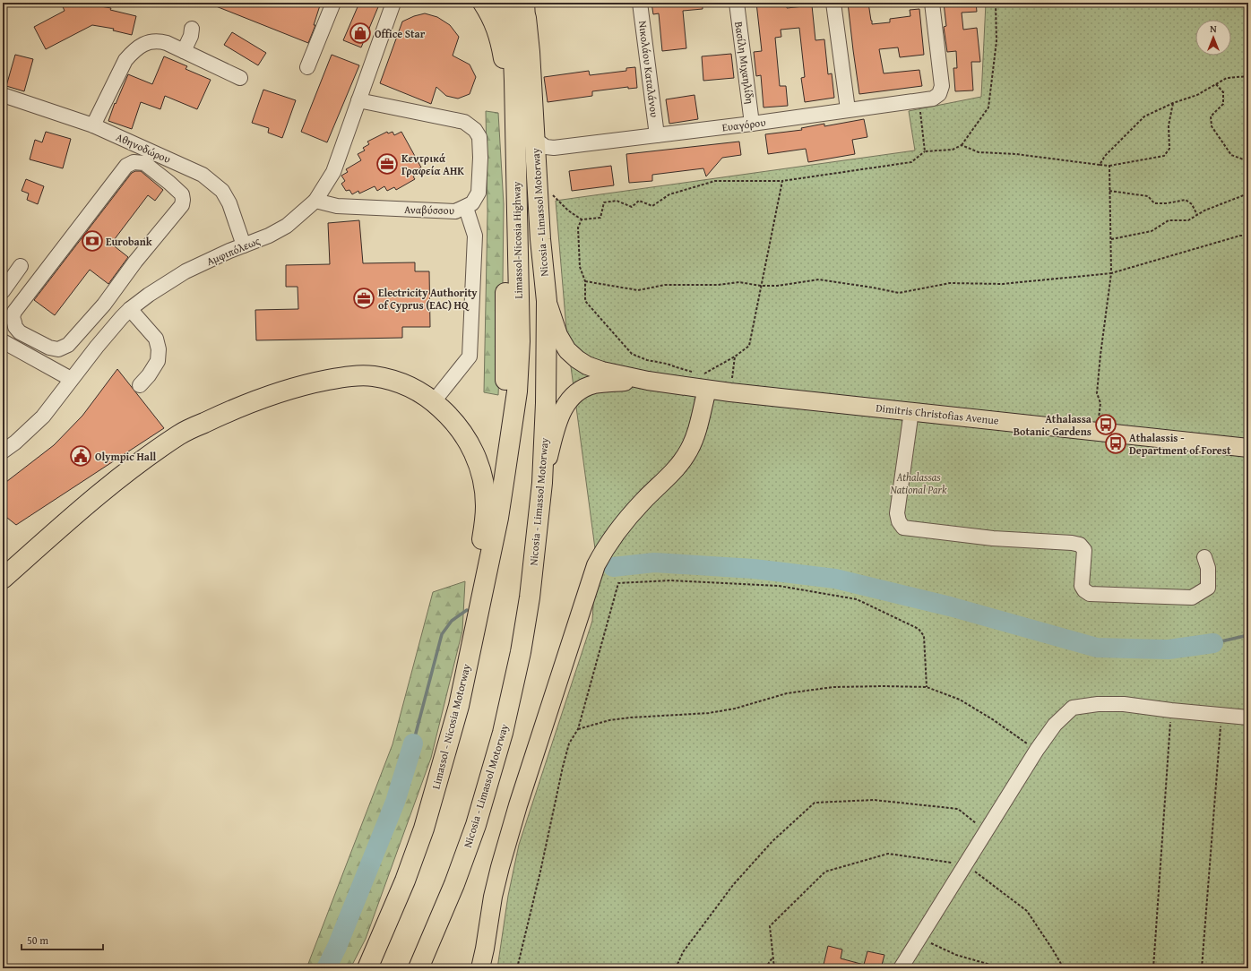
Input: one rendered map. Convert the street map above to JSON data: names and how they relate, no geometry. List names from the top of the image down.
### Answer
{
  "streets": {
    "highway": ["Nicosia - Limassol Motorway", "Limassol-Nicosia Highway", "Limassol - Nicosia Motorway"],
    "main road": ["Dimitris Christofias Avenue"],
    "street": [
      "Βασίλη Μιχαηλίδη",
      "Νικολάου Καταλάνου",
      "Ευαγόρου",
      "Αθηνοδώρου",
      "Αναβύσσου",
      "Αμφιπόλεως"
    ]
  },
  "crossings": [
    ["Βασίλη Μιχαηλίδη", "Ευαγόρου"],
    ["Νικολάου Καταλάνου", "Ευαγόρου"],
    ["Ευαγόρου", "Nicosia - Limassol Motorway"],
    ["Αθηνοδώρου", "Αμφιπόλεως"],
    ["Αναβύσσου", "Αμφιπόλεως"],
    ["Nicosia - Limassol Motorway", "Limassol-Nicosia Highway"],
    ["Nicosia - Limassol Motorway", "Dimitris Christofias Avenue"],
    ["Limassol-Nicosia Highway", "Limassol - Nicosia Motorway"]
  ],
  "parks": ["Athalassas National Park"],
  "places": {
    "shop": ["Office Star"],
    "office": ["Κεντρικά Γραφεία ΑΗΚ", "Electricity Authority of Cyprus (EAC) HQ"],
    "bank": ["Eurobank"],
    "bus stop": ["Athalassa Botanic Gardens", "Athalassis - Department of Forest"],
    "public building": ["Olympic Hall"]
  },
  "scale_bar": "50 m",
  "north": "top"
}
